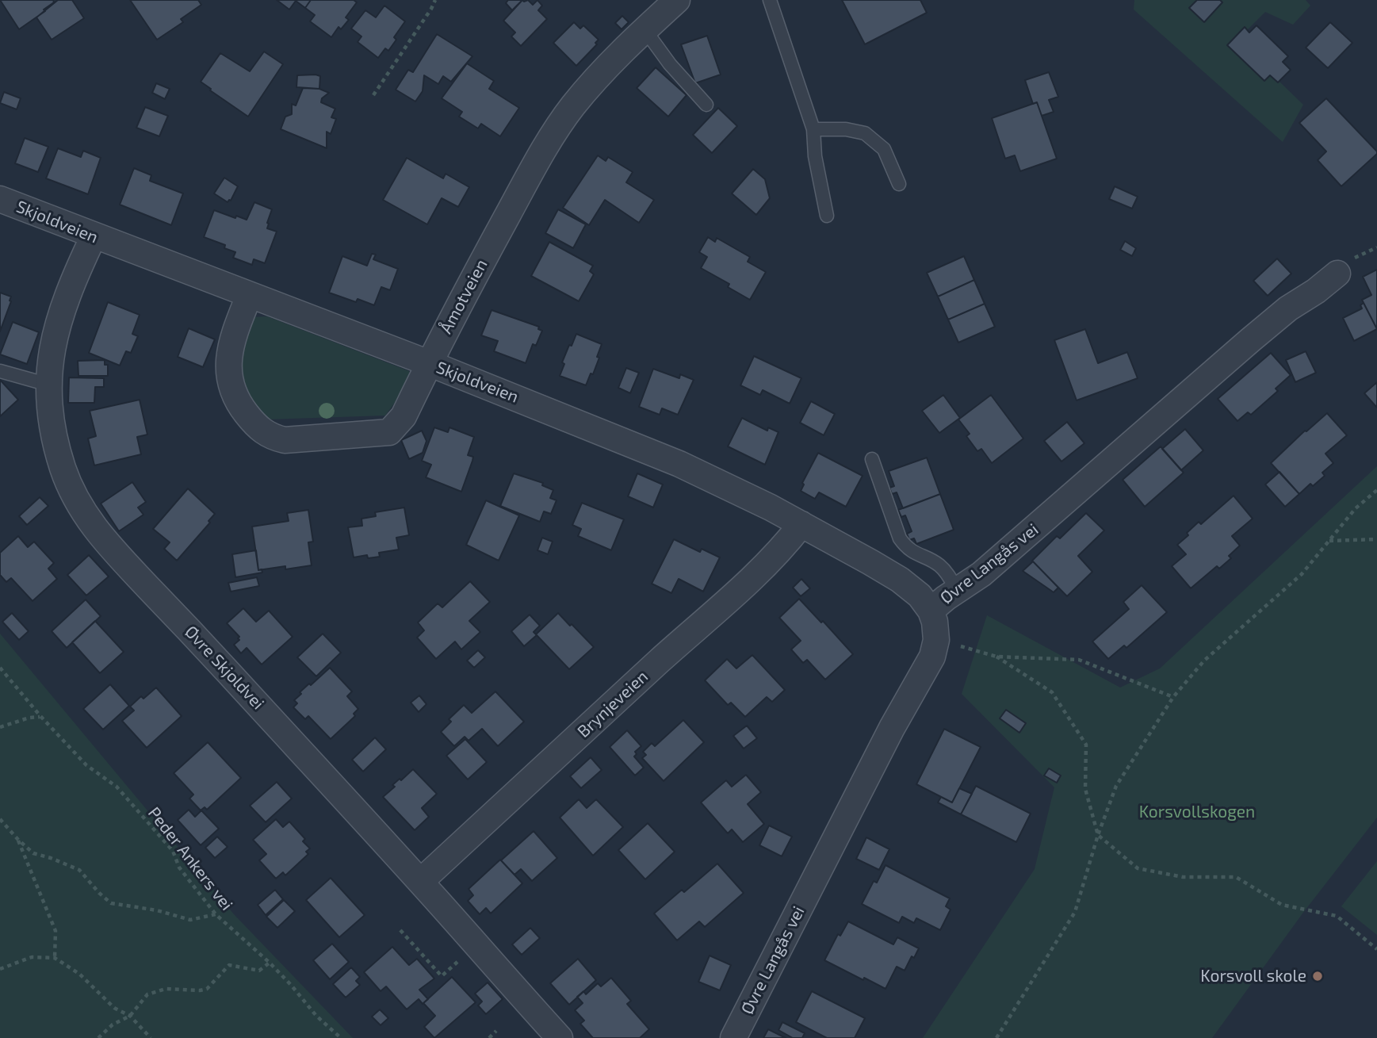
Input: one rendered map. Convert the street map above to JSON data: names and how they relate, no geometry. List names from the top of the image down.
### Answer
{
  "streets": {
    "street": [
      "Skjoldveien",
      "Åmotveien",
      "Øvre Langås vei",
      "Øvre Skjoldvei",
      "Brynjeveien"
    ],
    "path": ["Peder Ankers vei"]
  },
  "crossings": [
    ["Skjoldveien", "Åmotveien"],
    ["Skjoldveien", "Øvre Langås vei"],
    ["Skjoldveien", "Øvre Skjoldvei"],
    ["Skjoldveien", "Brynjeveien"],
    ["Øvre Skjoldvei", "Brynjeveien"]
  ],
  "parks": ["Korsvollskogen"],
  "places": ["Korsvoll skole"]
}
